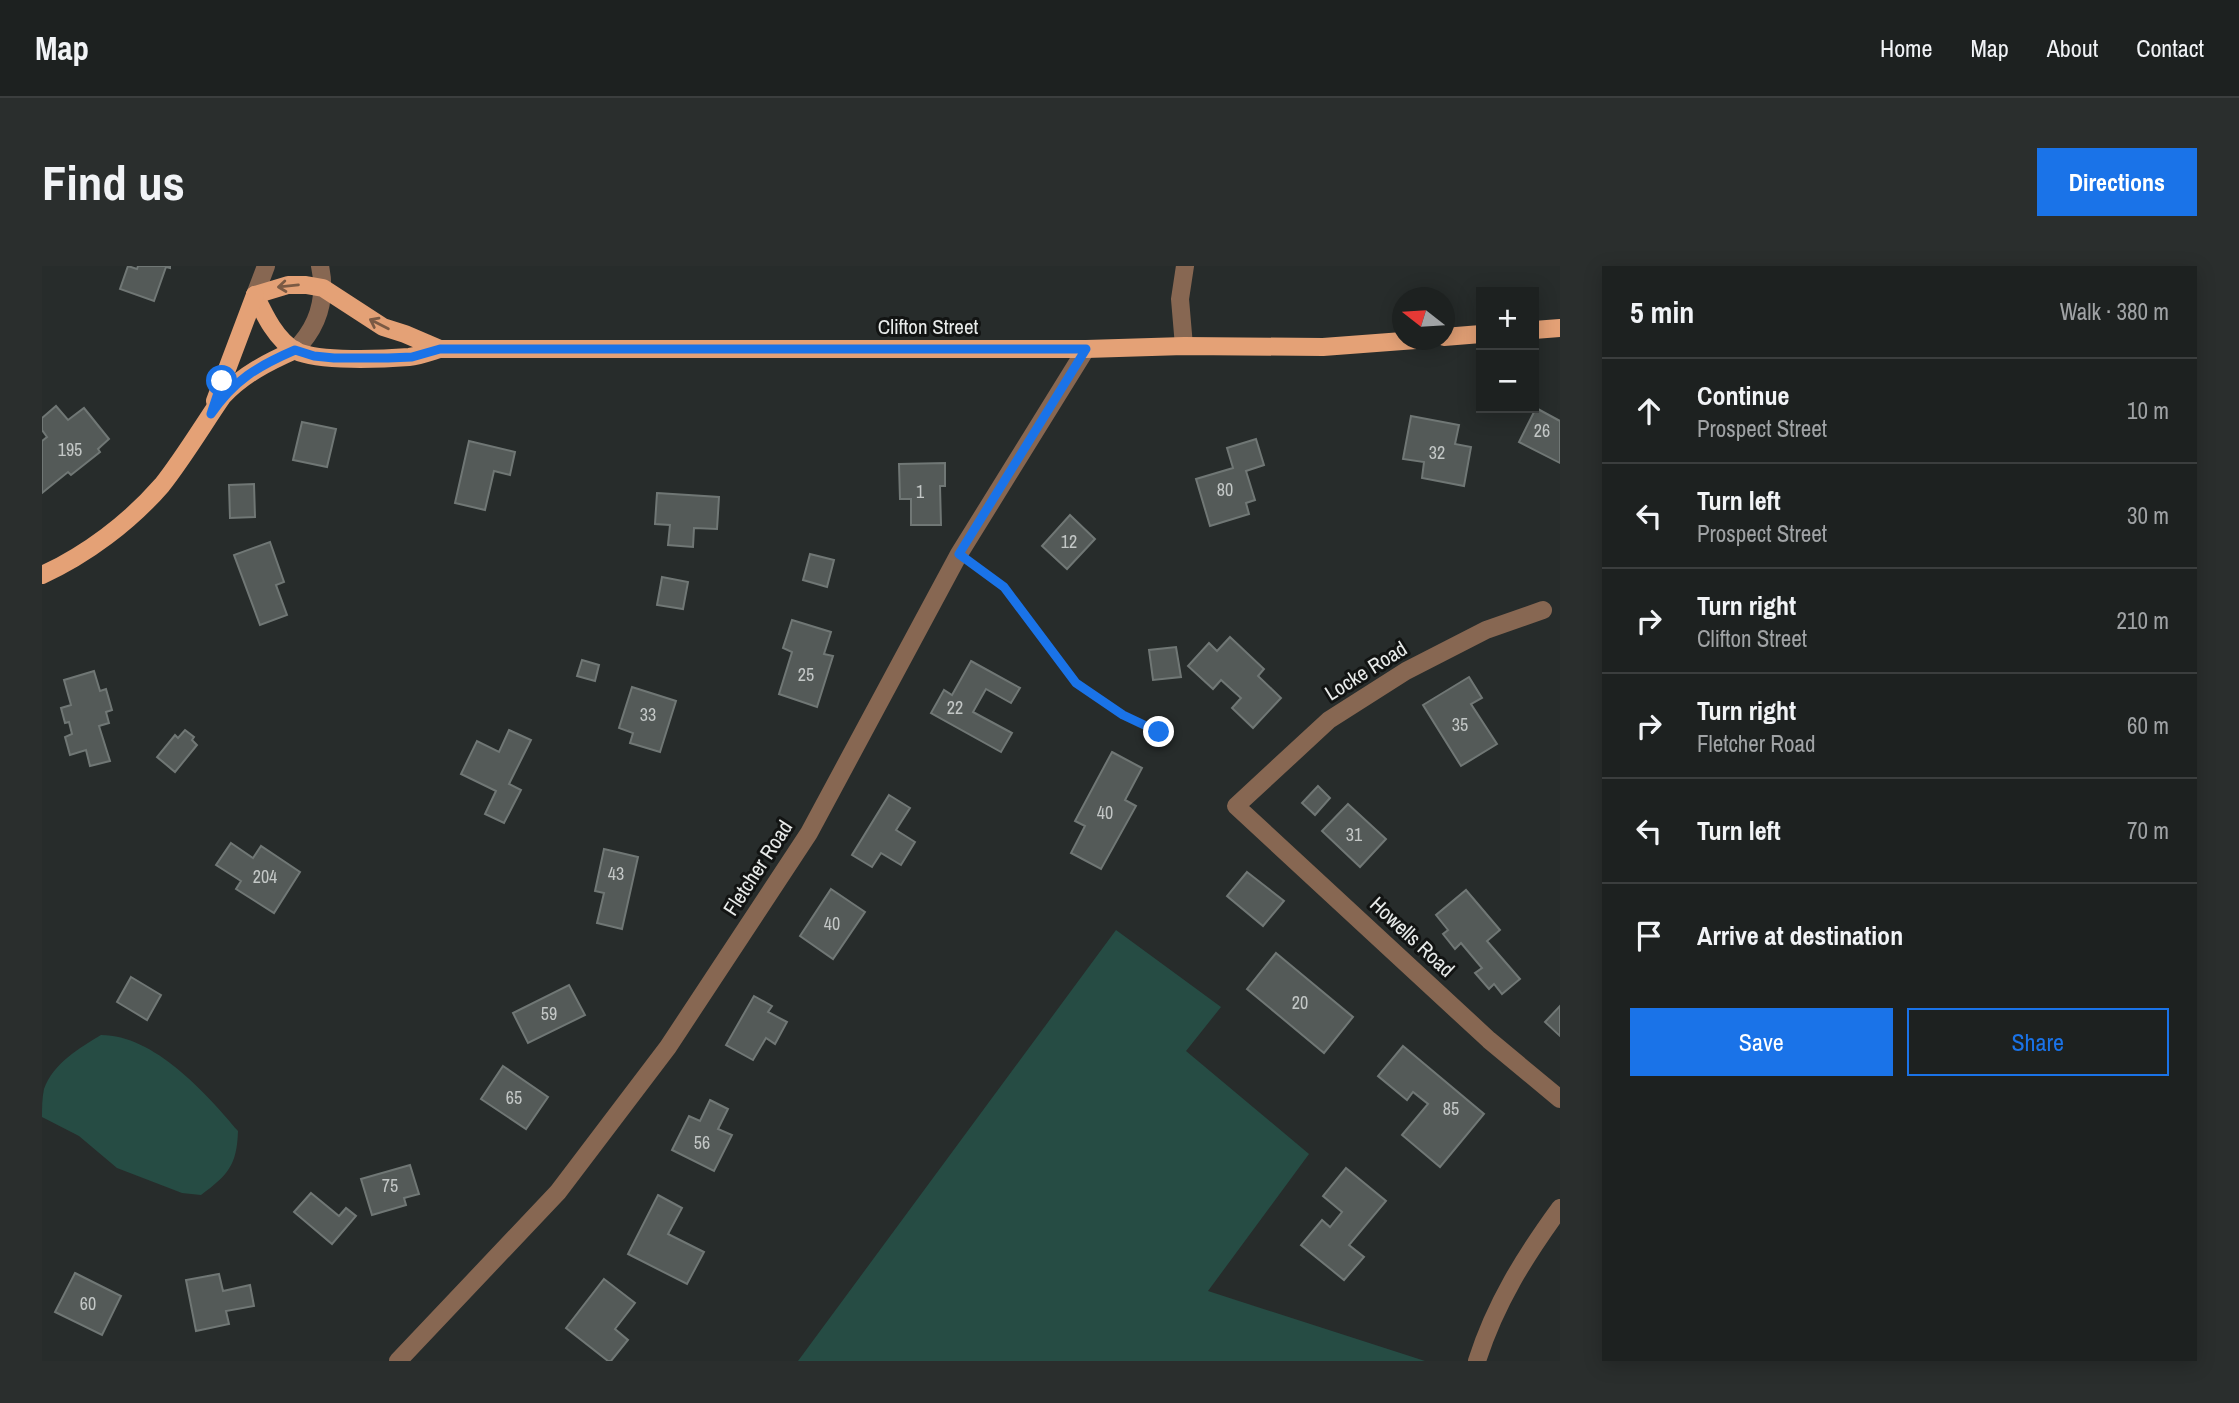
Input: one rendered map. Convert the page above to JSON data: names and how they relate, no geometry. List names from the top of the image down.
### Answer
{
  "streets": {
    "main road": ["Clifton Street"],
    "street": ["Locke Road", "Fletcher Road", "Howells Road"]
  },
  "crossings": [
    ["Clifton Street", "Fletcher Road"],
    ["Locke Road", "Howells Road"]
  ],
  "house_numbers": [
    "26",
    "195",
    "32",
    "80",
    "1",
    "12",
    "25",
    "22",
    "33",
    "35",
    "40",
    "31",
    "43",
    "204",
    "40",
    "20",
    "59",
    "65",
    "85",
    "56",
    "75",
    "60"
  ],
  "north": "left",
  "page": {
    "header": "Map",
    "nav": [
      "Home",
      "Map",
      "About",
      "Contact"
    ],
    "buttons": [
      "Directions",
      ["Save", "Share"]
    ],
    "title": "Find us",
    "heading": ["5 min", "Walk · 380 m"],
    "map_buttons": ["+", "−"],
    "list": [
      ["Continue", "Prospect Street", "10 m"],
      ["Turn left", "Prospect Street", "30 m"],
      ["Turn right", "Clifton Street", "210 m"],
      ["Turn right", "Fletcher Road", "60 m"],
      ["Turn left", "70 m"],
      "Arrive at destination"
    ]
  }
}
